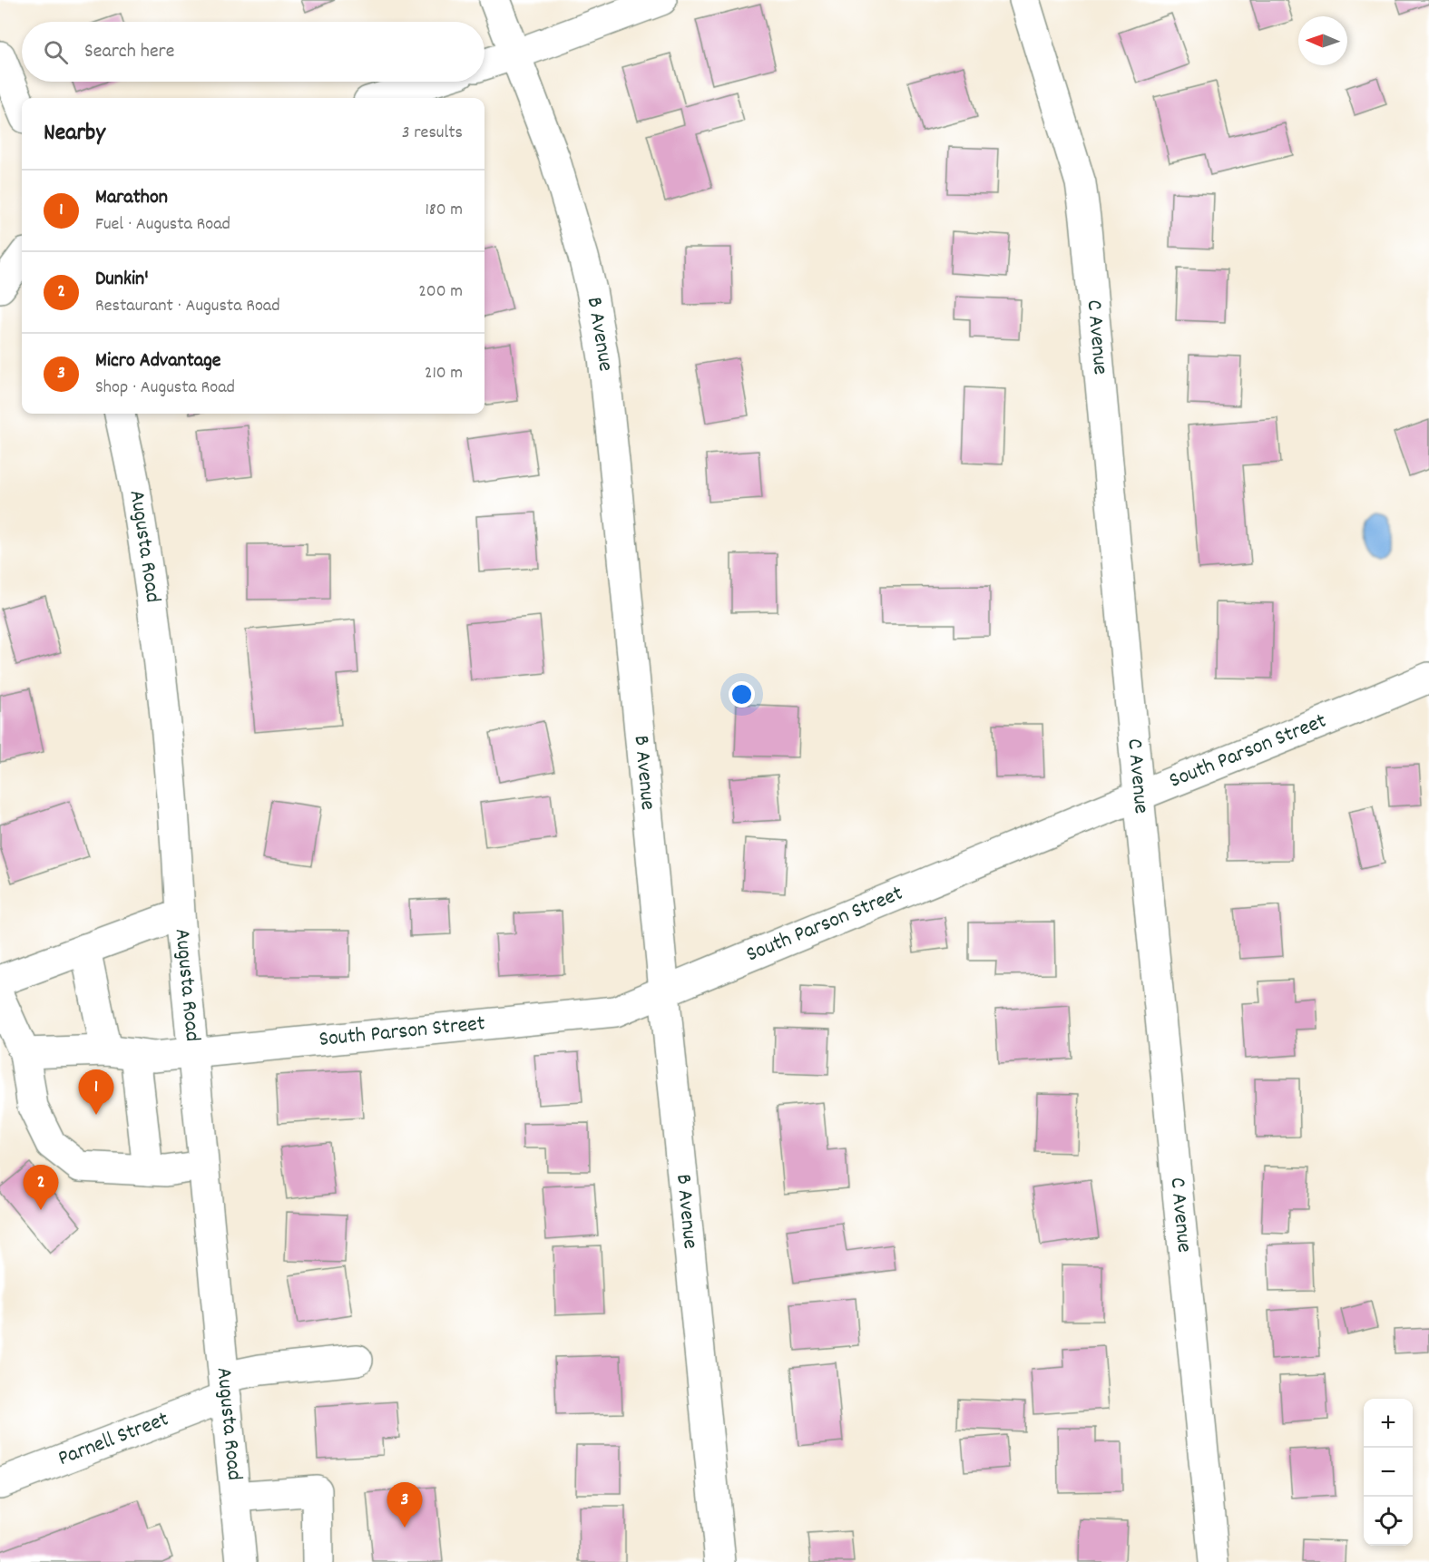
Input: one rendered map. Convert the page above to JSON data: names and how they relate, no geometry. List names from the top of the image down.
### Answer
{
  "streets": {
    "street": [
      "B Avenue",
      "C Avenue",
      "Augusta Road",
      "South Parson Street",
      "Parnell Street"
    ]
  },
  "crossings": [
    ["B Avenue", "South Parson Street"],
    ["C Avenue", "South Parson Street"],
    ["Augusta Road", "South Parson Street"],
    ["Augusta Road", "Parnell Street"]
  ],
  "north": "left",
  "page": {
    "search": "Search here",
    "heading": ["Nearby", "3 results"],
    "list": [
      {
        "mark": "1",
        "name": "Marathon",
        "note": "Fuel · Augusta Road",
        "value": "180 m"
      },
      {
        "mark": "2",
        "name": "Dunkin'",
        "note": "Restaurant · Augusta Road",
        "value": "200 m"
      },
      {
        "mark": "3",
        "name": "Micro Advantage",
        "note": "Shop · Augusta Road",
        "value": "210 m"
      }
    ],
    "pins": ["1", "2", "3"],
    "map_buttons": ["+", "−"]
  }
}
